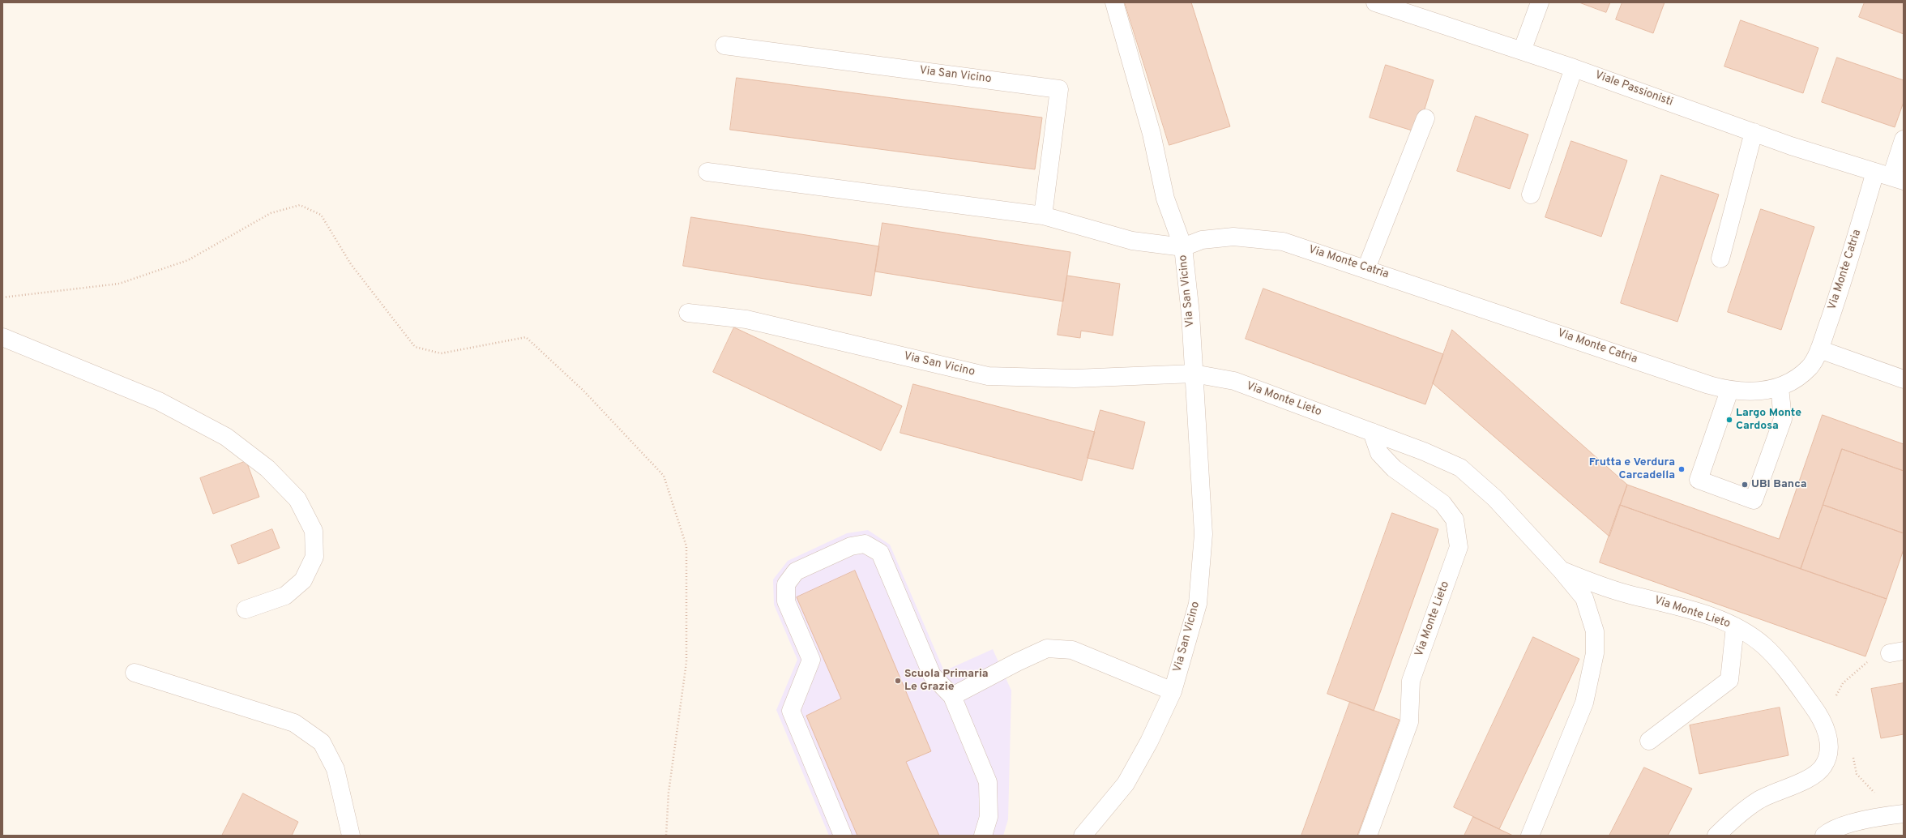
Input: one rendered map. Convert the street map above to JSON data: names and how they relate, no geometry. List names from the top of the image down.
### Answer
{
  "streets": {
    "street": [
      "Via San Vicino",
      "Viale Passionisti",
      "Via Monte Catria",
      "Via Monte Lieto"
    ]
  },
  "crossings": [
    ["Via San Vicino", "Via Monte Catria"],
    ["Via San Vicino", "Via Monte Lieto"],
    ["Viale Passionisti", "Via Monte Catria"]
  ],
  "places": [
    "Largo Monte Cardosa",
    "Frutta e Verdura Carcadella",
    "UBI Banca",
    "Scuola Primaria Le Grazie"
  ]
}
